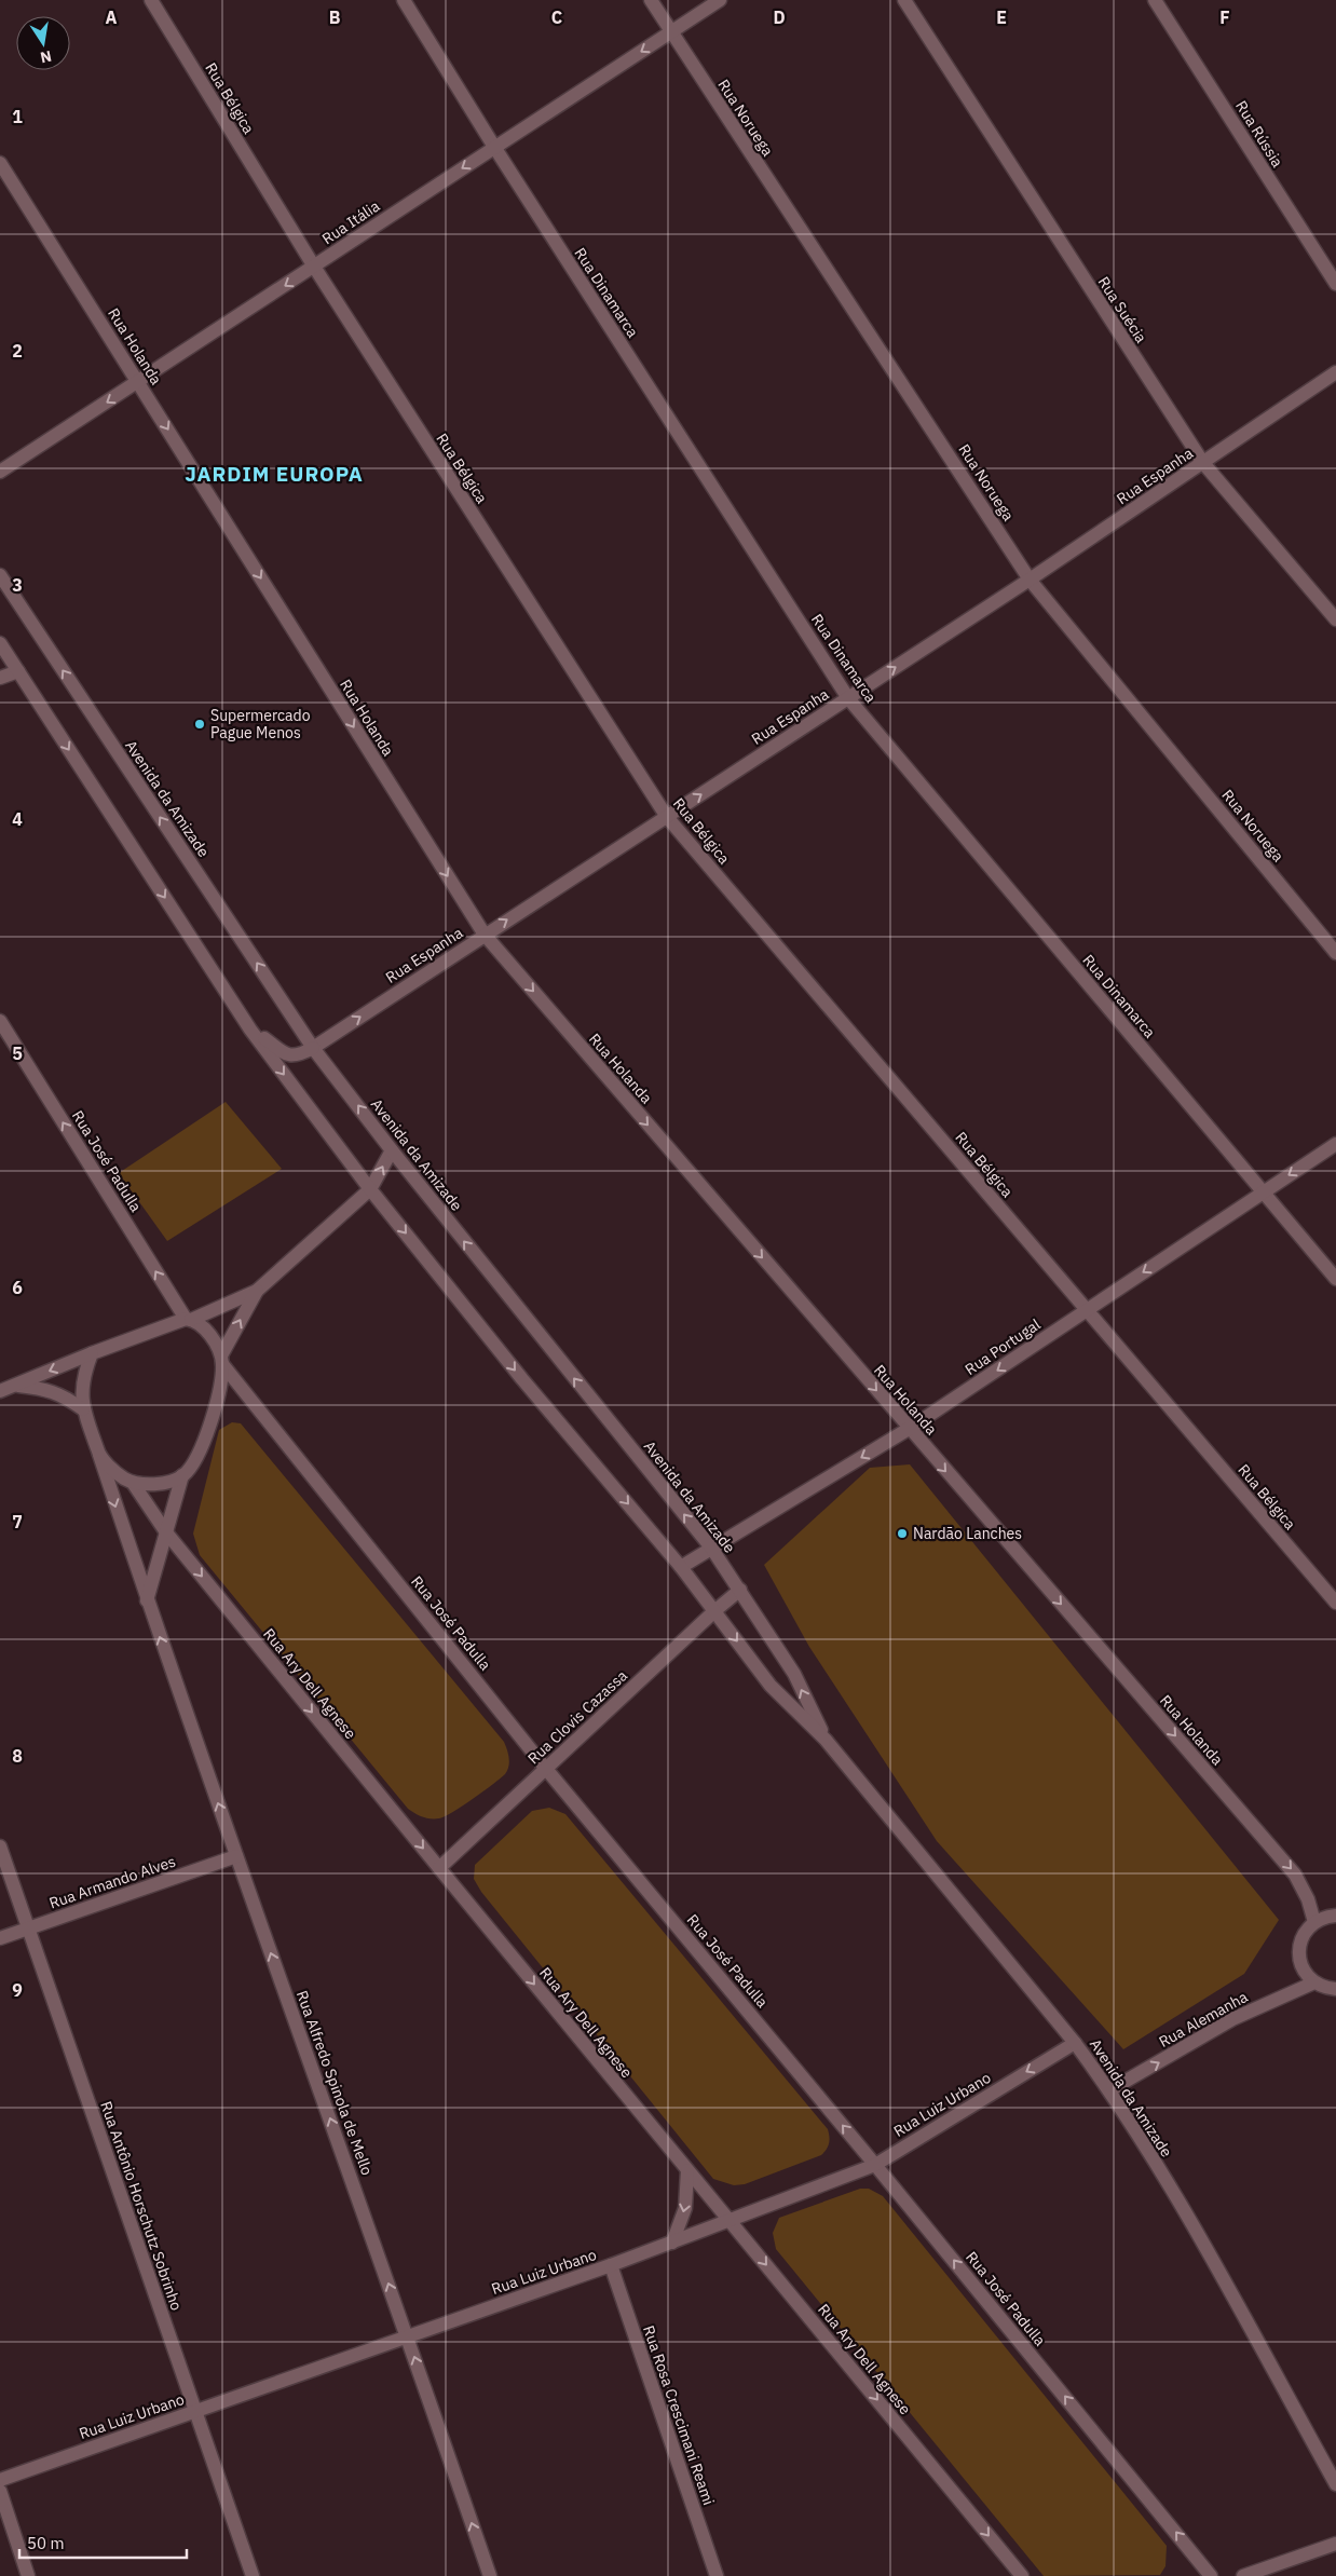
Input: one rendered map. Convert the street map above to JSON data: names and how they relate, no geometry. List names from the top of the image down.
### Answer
{
  "streets": {
    "street": [
      "Rua Bélgica",
      "Rua Noruega",
      "Rua Rússia",
      "Rua Itália",
      "Rua Dinamarca",
      "Rua Suécia",
      "Rua Holanda",
      "Rua Espanha",
      "Avenida da Amizade",
      "Rua José Padulla",
      "Rua Portugal",
      "Rua Ary Dell Agnese",
      "Rua Clovis Cazassa",
      "Rua Armando Alves",
      "Rua Alemanha",
      "Rua Alfredo Spinola de Mello",
      "Rua Luiz Urbano",
      "Rua Antônio Horschutz Sobrinho",
      "Rua Rosa Crescimani Reami"
    ]
  },
  "crossings": [
    ["Rua Bélgica", "Rua Itália"],
    ["Rua Bélgica", "Rua Espanha"],
    ["Rua Bélgica", "Rua Portugal"],
    ["Rua Noruega", "Rua Itália"],
    ["Rua Noruega", "Rua Espanha"],
    ["Rua Itália", "Rua Dinamarca"],
    ["Rua Itália", "Rua Holanda"],
    ["Rua Dinamarca", "Rua Espanha"],
    ["Rua Dinamarca", "Rua Portugal"],
    ["Rua Suécia", "Rua Espanha"],
    ["Rua Holanda", "Rua Espanha"],
    ["Rua Holanda", "Rua Portugal"],
    ["Rua Espanha", "Avenida da Amizade"],
    ["Avenida da Amizade", "Rua Portugal"],
    ["Avenida da Amizade", "Rua Clovis Cazassa"],
    ["Avenida da Amizade", "Rua Alemanha"],
    ["Avenida da Amizade", "Rua Luiz Urbano"],
    ["Rua José Padulla", "Rua Ary Dell Agnese"],
    ["Rua José Padulla", "Rua Clovis Cazassa"],
    ["Rua José Padulla", "Rua Alfredo Spinola de Mello"],
    ["Rua José Padulla", "Rua Luiz Urbano"],
    ["Rua Ary Dell Agnese", "Rua Clovis Cazassa"],
    ["Rua Ary Dell Agnese", "Rua Alfredo Spinola de Mello"],
    ["Rua Ary Dell Agnese", "Rua Luiz Urbano"],
    ["Rua Armando Alves", "Rua Alfredo Spinola de Mello"],
    ["Rua Armando Alves", "Rua Antônio Horschutz Sobrinho"],
    ["Rua Alfredo Spinola de Mello", "Rua Luiz Urbano"],
    ["Rua Luiz Urbano", "Rua Antônio Horschutz Sobrinho"],
    ["Rua Luiz Urbano", "Rua Rosa Crescimani Reami"]
  ],
  "one_way": [
    "Rua Itália",
    "Rua Holanda",
    "Rua Espanha",
    "Rua José Padulla",
    "Rua Portugal",
    "Rua Ary Dell Agnese",
    "Rua Alemanha"
  ],
  "districts": ["JARDIM EUROPA"],
  "places": ["Supermercado Pague Menos", "Nardão Lanches"],
  "scale_bar": "50 m",
  "north": "bottom",
  "grid": {
    "columns": [
      "A",
      "B",
      "C",
      "D",
      "E",
      "F"
    ],
    "rows": [
      "1",
      "2",
      "3",
      "4",
      "5",
      "6",
      "7",
      "8",
      "9"
    ]
  }
}
